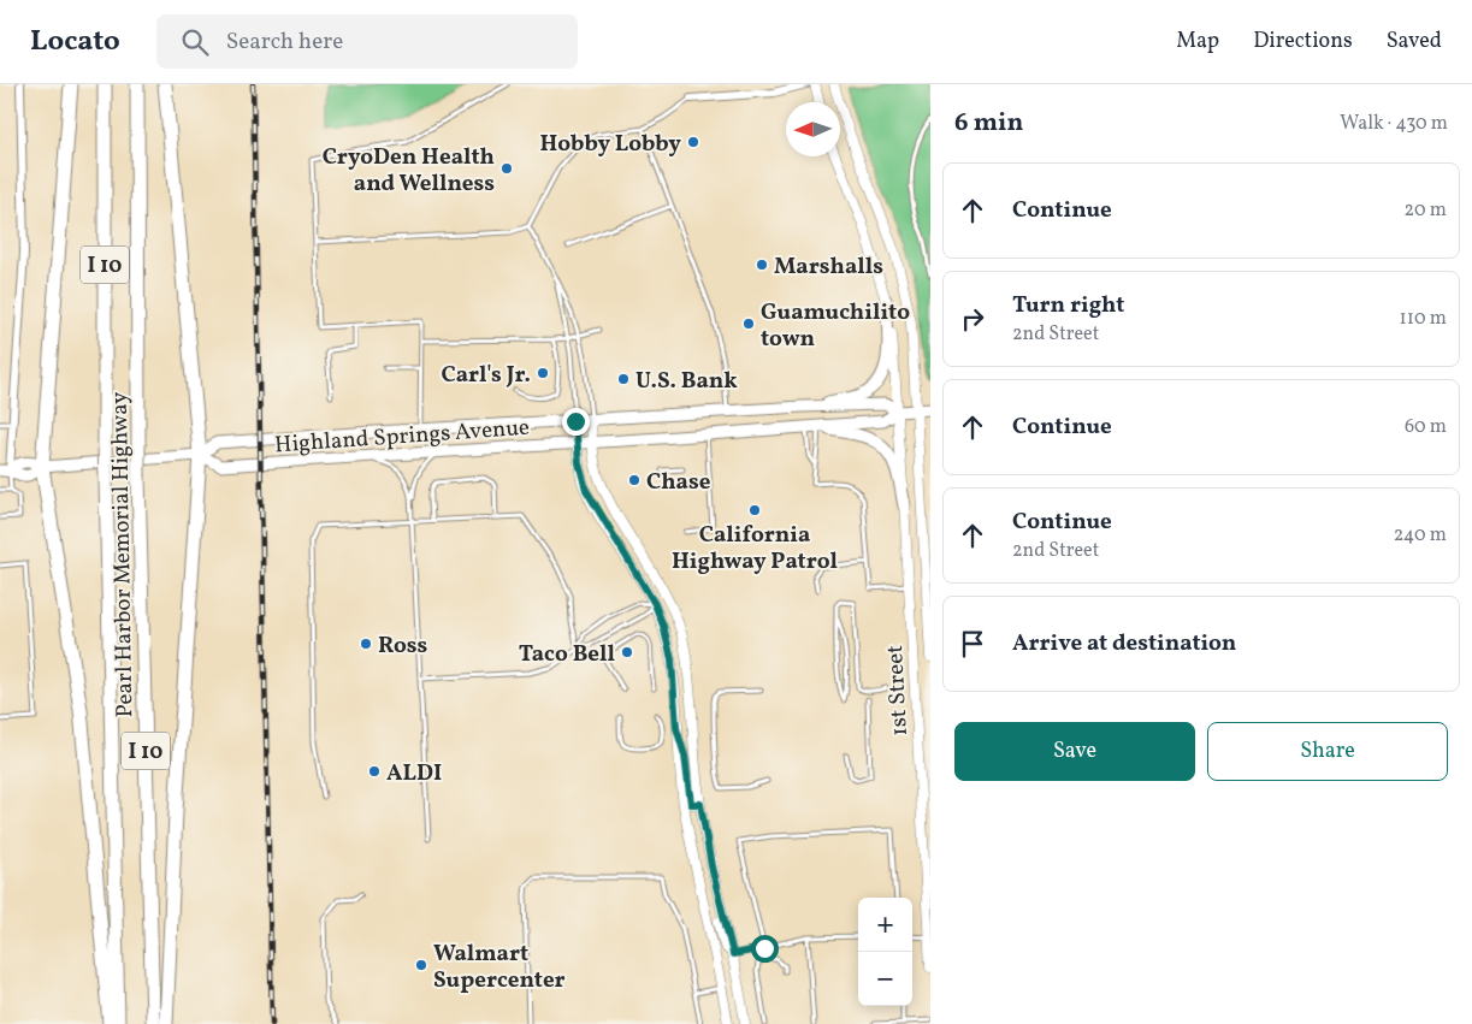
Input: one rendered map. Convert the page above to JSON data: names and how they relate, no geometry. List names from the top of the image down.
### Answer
{
  "streets": {
    "highway": ["I 10", "Pearl Harbor Memorial Highway"],
    "main road": ["Highland Springs Avenue"],
    "street": ["1st Street"]
  },
  "crossings": [
    ["Highland Springs Avenue", "1st Street"]
  ],
  "places": [
    "Hobby Lobby",
    "CryoDen Health and Wellness",
    "Marshalls",
    "Guamuchilito town",
    "Carl's Jr.",
    "U.S. Bank",
    "Chase",
    "California Highway Patrol",
    "Ross",
    "Taco Bell",
    "ALDI",
    "Walmart Supercenter"
  ],
  "north": "left",
  "page": {
    "header": "Locato",
    "search": "Search here",
    "nav": ["Map", "Directions", "Saved"],
    "heading": ["6 min", "Walk · 430 m"],
    "list": [
      ["Continue", "20 m"],
      ["Turn right", "2nd Street", "110 m"],
      ["Continue", "60 m"],
      ["Continue", "2nd Street", "240 m"],
      "Arrive at destination"
    ],
    "buttons": ["Save", "Share"],
    "map_buttons": ["+", "−"]
  }
}
